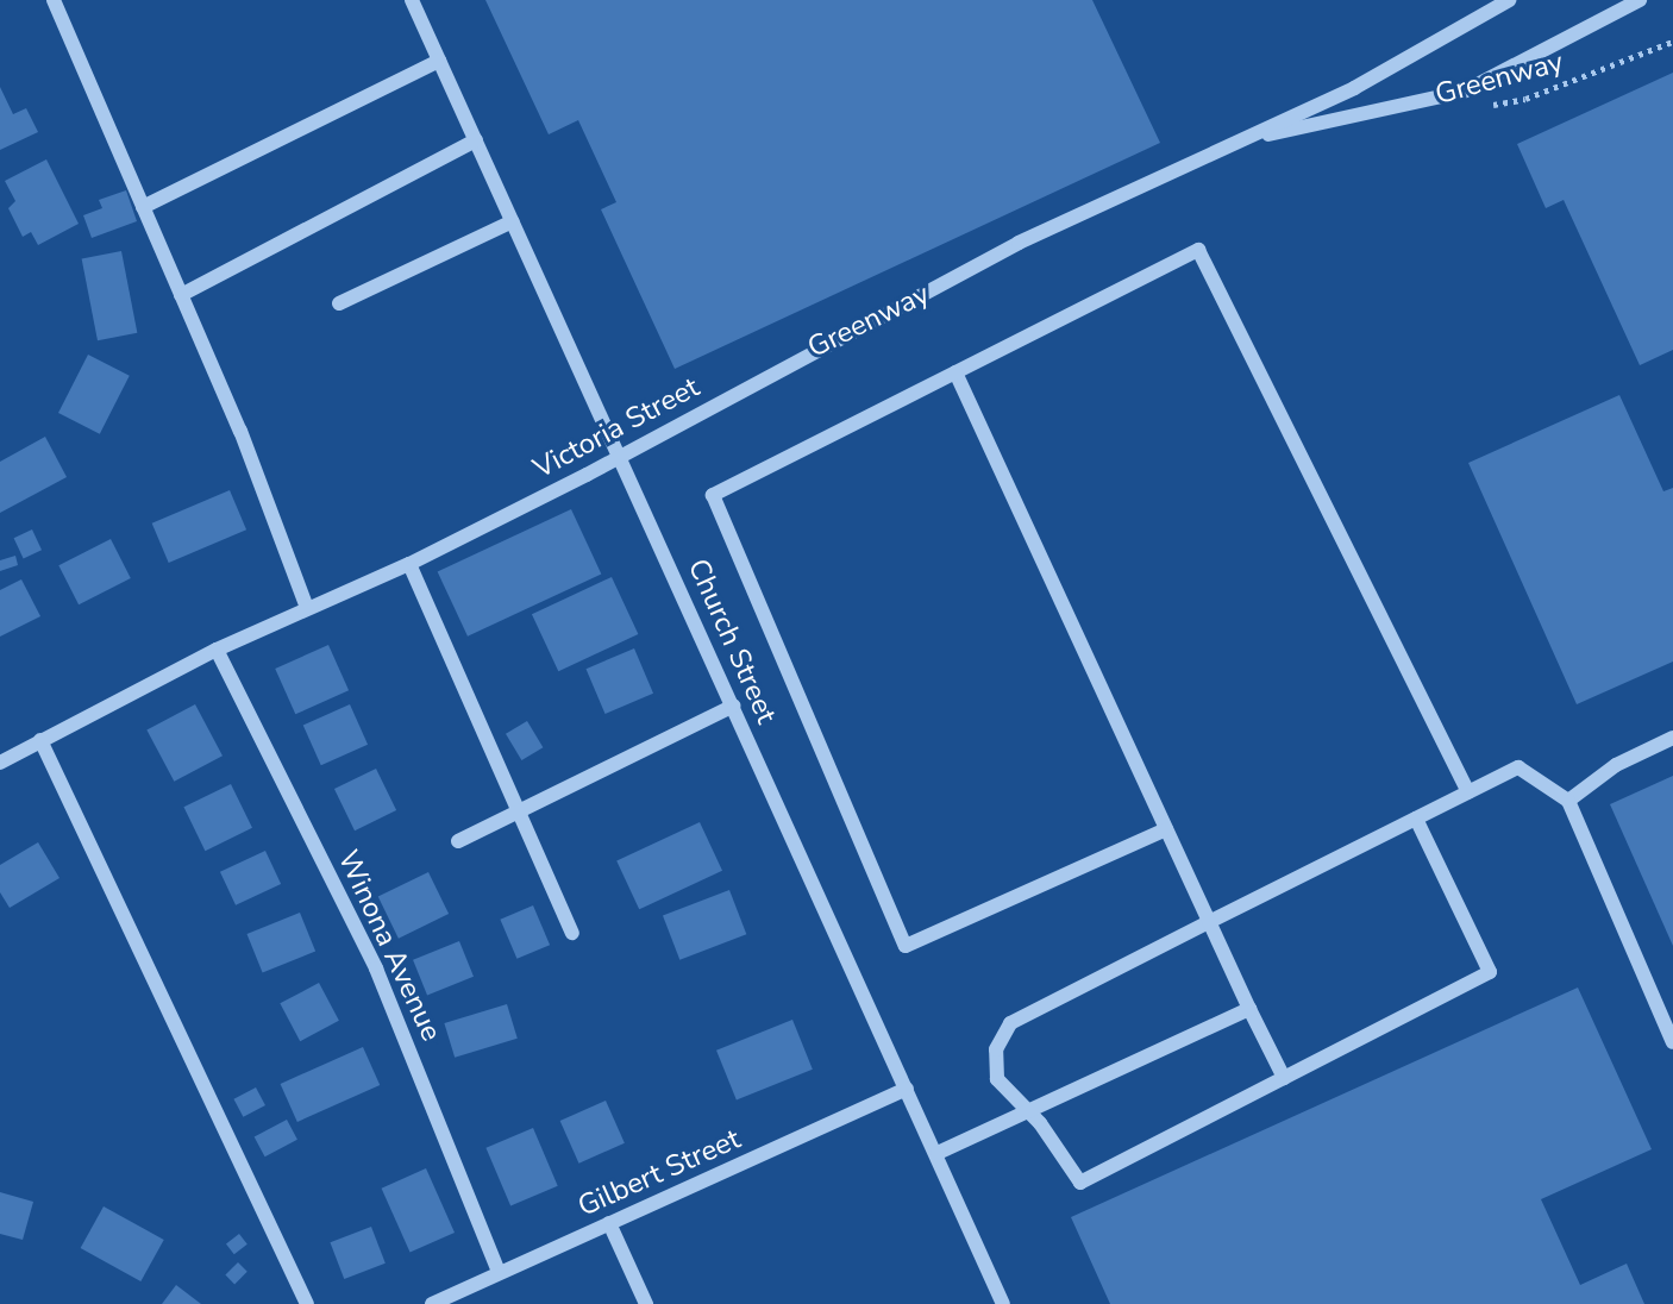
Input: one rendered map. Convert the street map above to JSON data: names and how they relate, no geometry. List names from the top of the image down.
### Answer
{
  "streets": {
    "street": [
      "Victoria Street",
      "Church Street",
      "Winona Avenue",
      "Gilbert Street"
    ],
    "path": ["Greenway"]
  },
  "crossings": [
    ["Victoria Street", "Church Street"],
    ["Victoria Street", "Winona Avenue"],
    ["Church Street", "Gilbert Street"],
    ["Winona Avenue", "Gilbert Street"]
  ]
}
